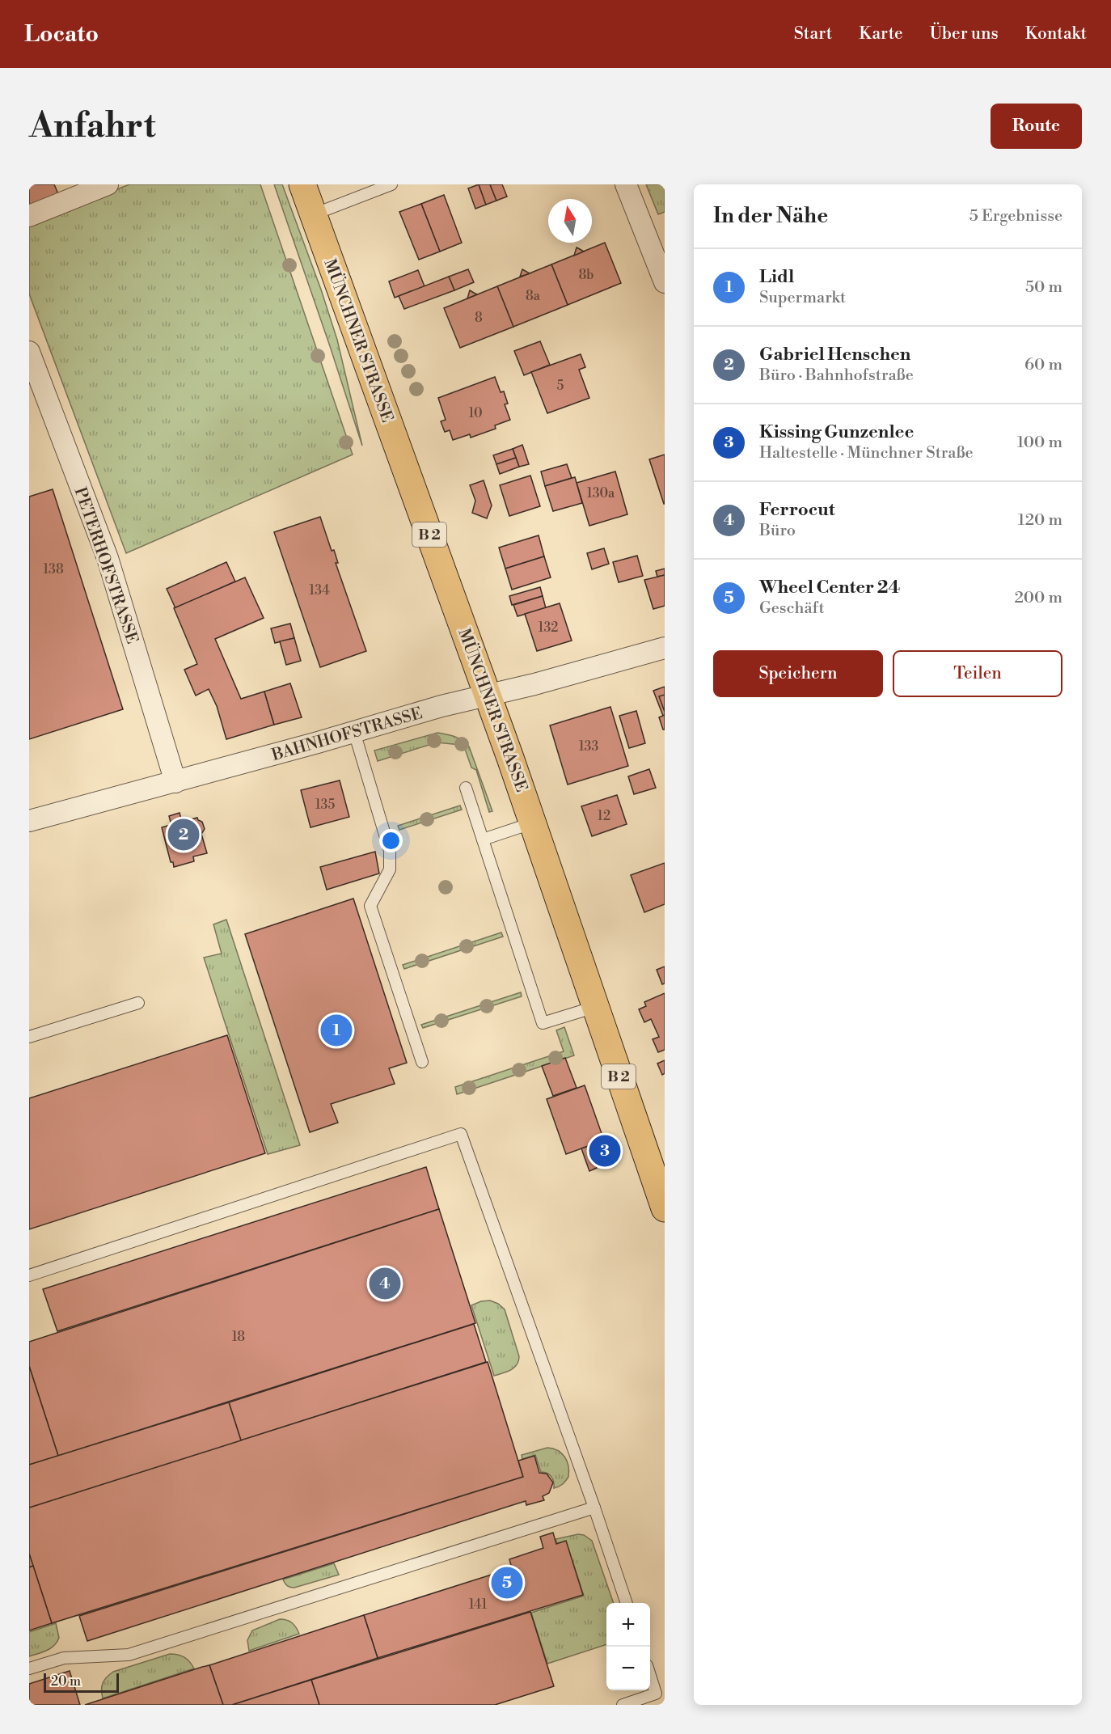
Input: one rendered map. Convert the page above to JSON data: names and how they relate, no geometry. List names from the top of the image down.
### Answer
{
  "streets": {
    "main road": ["MÜNCHNER STRASSE", "B 2"],
    "street": ["PETERHOFSTRASSE", "BAHNHOFSTRASSE"]
  },
  "crossings": [
    ["MÜNCHNER STRASSE", "BAHNHOFSTRASSE"],
    ["PETERHOFSTRASSE", "BAHNHOFSTRASSE"]
  ],
  "house_numbers": [
    "8b",
    "8a",
    "8",
    "5",
    "10",
    "130a",
    "138",
    "134",
    "132",
    "133",
    "135",
    "12",
    "18",
    "141"
  ],
  "scale_bar": "20 m",
  "north": "top",
  "page": {
    "header": "Locato",
    "nav": [
      "Start",
      "Karte",
      "Über uns",
      "Kontakt"
    ],
    "buttons": [
      "Route",
      ["Speichern", "Teilen"]
    ],
    "title": "Anfahrt",
    "heading": ["In der Nähe", "5 Ergebnisse"],
    "list": [
      {
        "mark": "1",
        "name": "Lidl",
        "note": "Supermarkt",
        "value": "50 m"
      },
      {
        "mark": "2",
        "name": "Gabriel Henschen",
        "note": "Büro · Bahnhofstraße",
        "value": "60 m"
      },
      {
        "mark": "3",
        "name": "Kissing Gunzenlee",
        "note": "Haltestelle · Münchner Straße",
        "value": "100 m"
      },
      {
        "mark": "4",
        "name": "Ferrocut",
        "note": "Büro",
        "value": "120 m"
      },
      {
        "mark": "5",
        "name": "Wheel Center 24",
        "note": "Geschäft",
        "value": "200 m"
      }
    ],
    "pins": [
      "2",
      "1",
      "3",
      "4",
      "5"
    ],
    "map_buttons": ["+", "−"],
    "scale": "20 m"
  }
}
